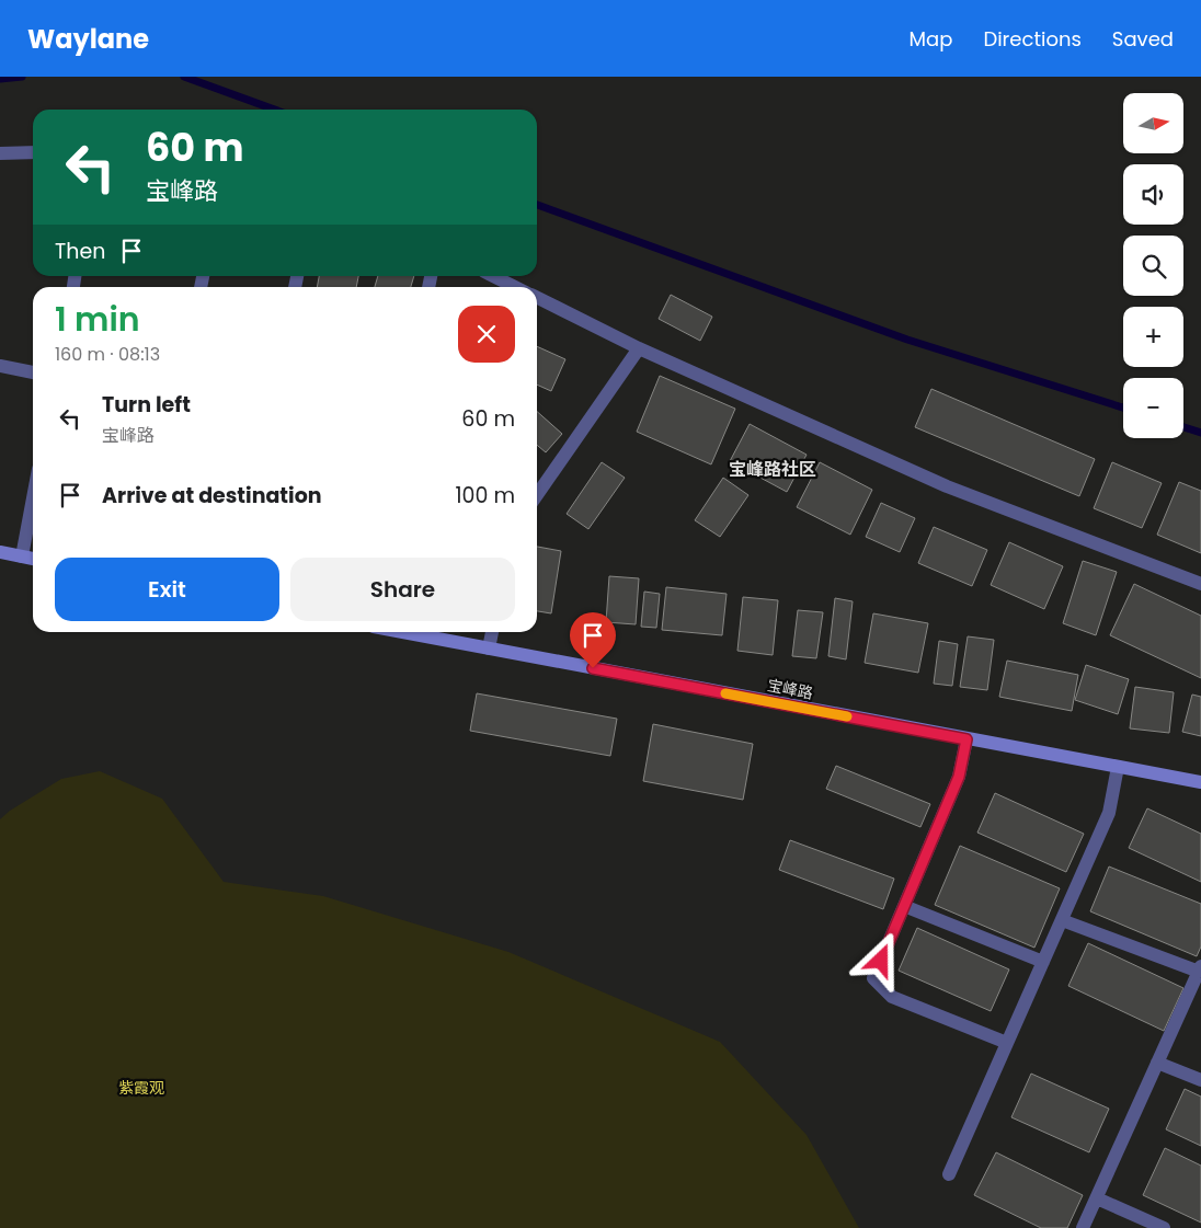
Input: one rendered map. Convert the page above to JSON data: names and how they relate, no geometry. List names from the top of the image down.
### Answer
{
  "streets": {
    "street": ["宝峰路"]
  },
  "districts": ["宝峰路社区"],
  "parks": ["紫霞观"],
  "north": "right",
  "page": {
    "header": "Waylane",
    "nav": ["Map", "Directions", "Saved"],
    "map_buttons": ["+", "−"],
    "turn": ["60 m", "宝峰路"],
    "then": "Then",
    "heading": ["1 min", "160 m · 08:13"],
    "list": [
      {
        "name": "Turn left",
        "note": "宝峰路",
        "value": "60 m"
      },
      {
        "name": "Arrive at destination",
        "value": "100 m"
      }
    ],
    "buttons": ["Exit", "Share"]
  }
}
